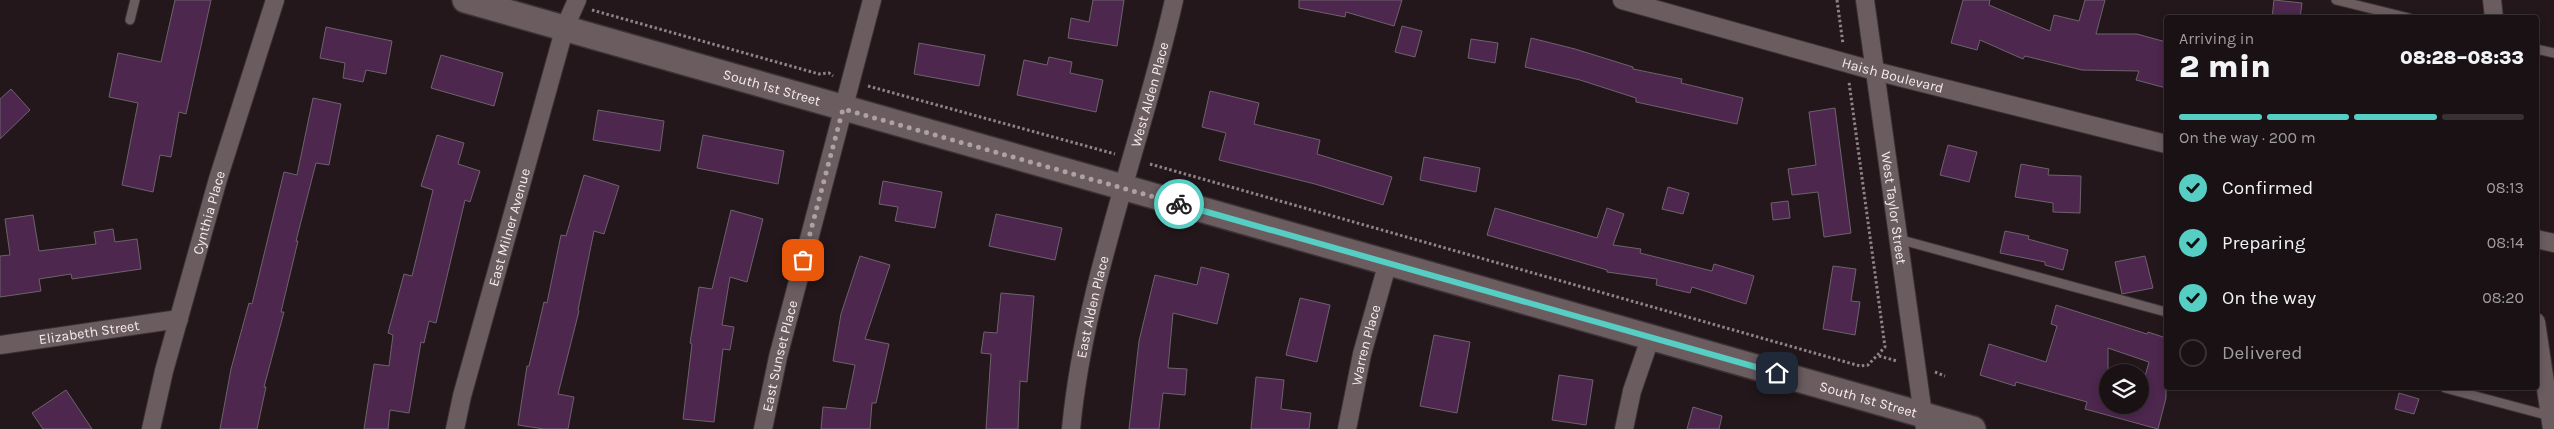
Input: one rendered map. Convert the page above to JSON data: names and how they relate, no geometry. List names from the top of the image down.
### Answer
{
  "streets": {
    "street": [
      "Haish Boulevard",
      "South 1st Street",
      "West Alden Place",
      "West Taylor Street",
      "Cynthia Place",
      "East Milner Avenue",
      "East Alden Place",
      "Elizabeth Street",
      "Warren Place",
      "East Sunset Place"
    ]
  },
  "crossings": [
    ["Haish Boulevard", "West Taylor Street"],
    ["South 1st Street", "West Alden Place"],
    ["South 1st Street", "West Taylor Street"],
    ["South 1st Street", "East Milner Avenue"],
    ["South 1st Street", "East Alden Place"],
    ["South 1st Street", "Warren Place"],
    ["South 1st Street", "East Sunset Place"],
    ["West Alden Place", "East Alden Place"],
    ["Cynthia Place", "Elizabeth Street"]
  ],
  "page": {
    "heading": ["2 min", "Arriving in", "08:28–08:33"],
    "bar": "On the way · 200 m",
    "list": [
      ["Confirmed", "08:13"],
      ["Preparing", "08:14"],
      ["On the way", "08:20"],
      "Delivered"
    ]
  }
}
